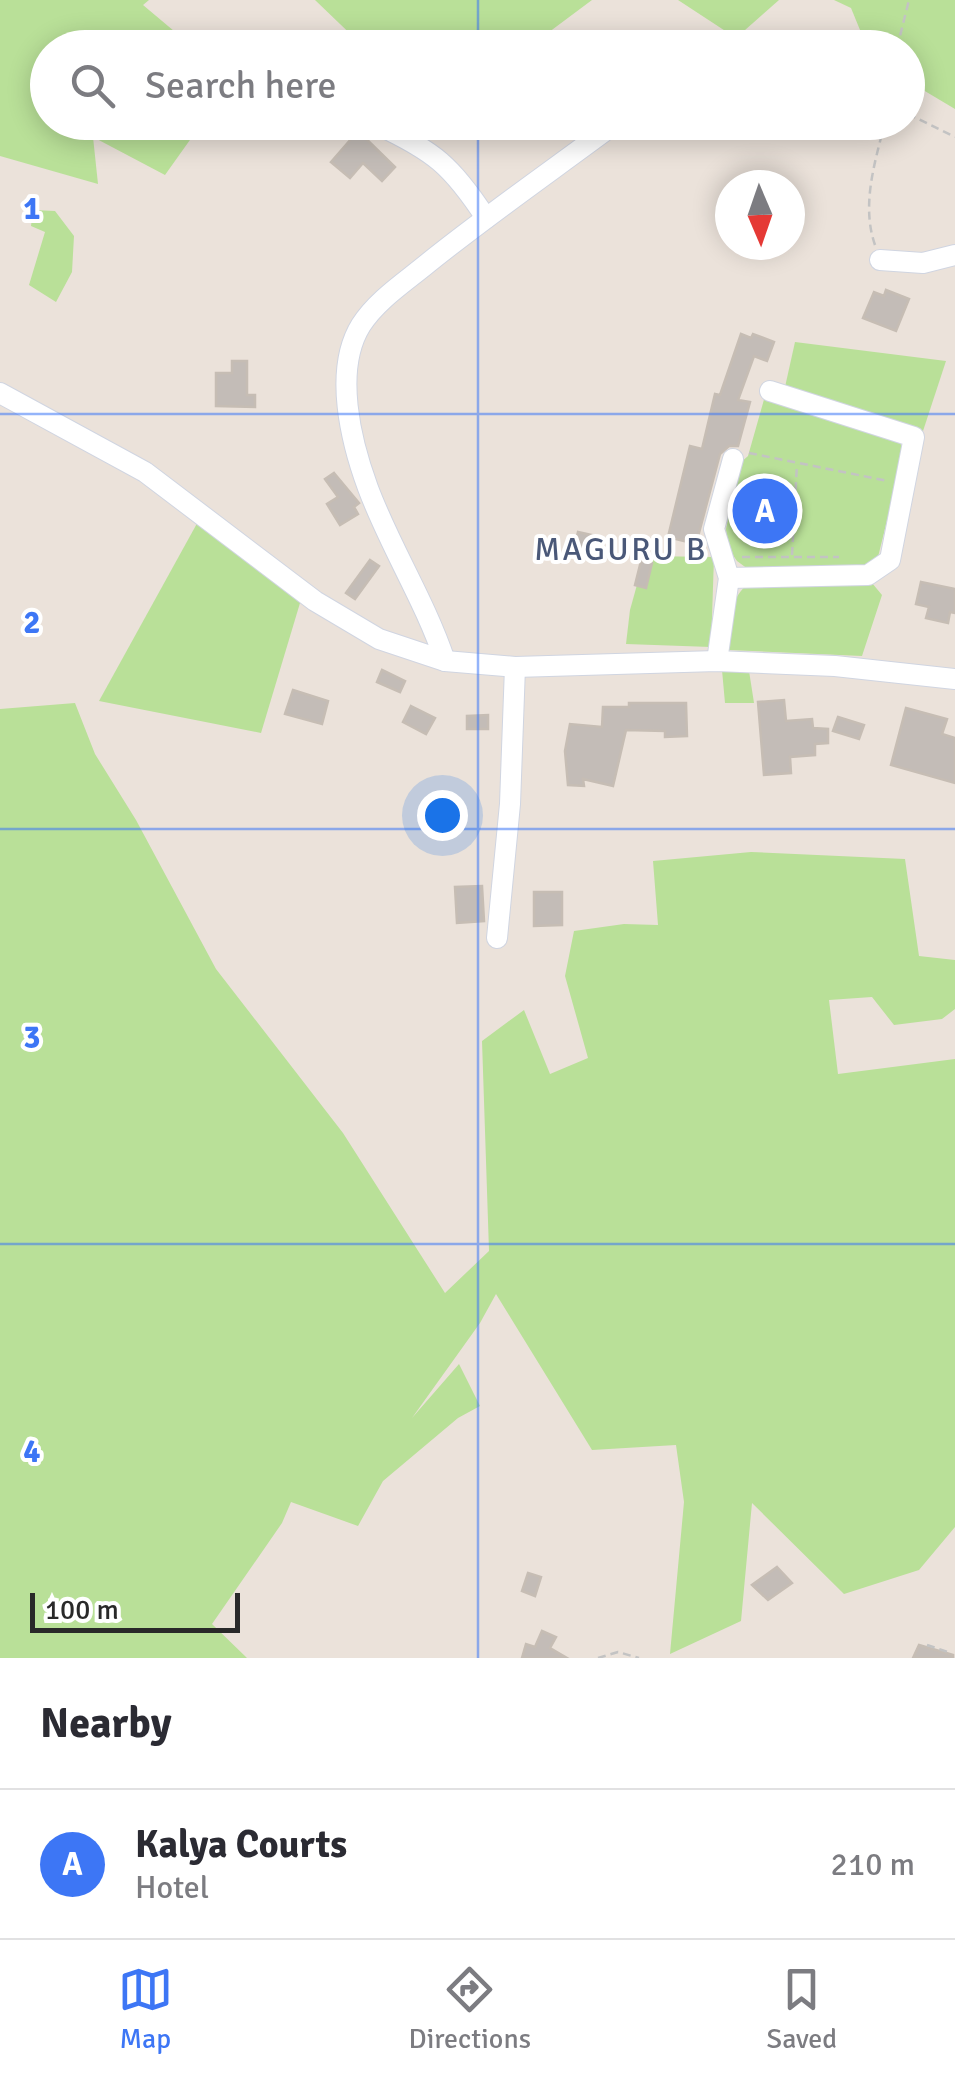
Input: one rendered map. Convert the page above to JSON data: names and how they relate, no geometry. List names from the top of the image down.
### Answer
{
  "districts": ["MAGURU B"],
  "scale_bar": "100 m",
  "north": "bottom",
  "page": {
    "search": "Search here",
    "pins": "A",
    "scale": "100 m",
    "heading": "Nearby",
    "list": [
      {
        "mark": "A",
        "name": "Kalya Courts",
        "note": "Hotel",
        "value": "210 m"
      }
    ],
    "nav": ["Map", "Directions", "Saved"]
  },
  "grid": {
    "rows": [
      "1",
      "2",
      "3",
      "4"
    ]
  }
}
